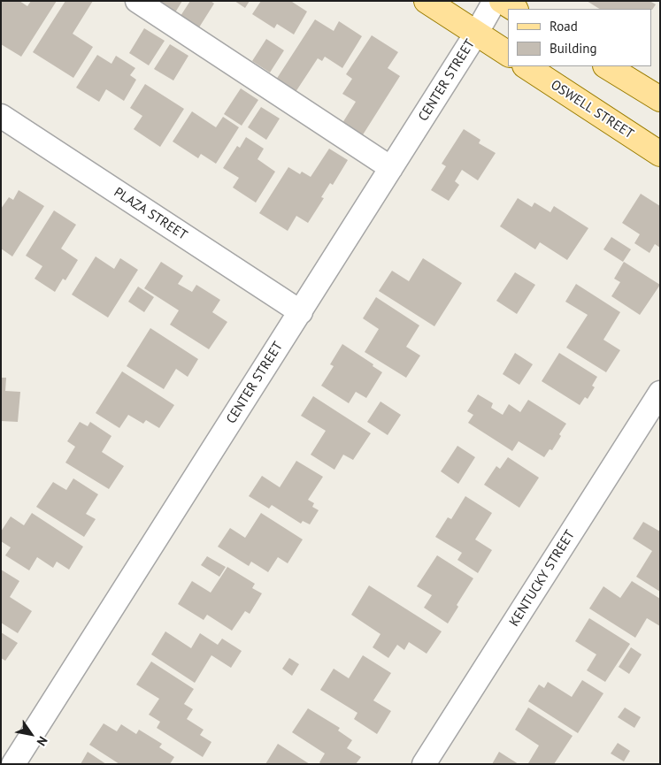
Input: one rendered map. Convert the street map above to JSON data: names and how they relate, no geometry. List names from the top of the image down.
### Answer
{
  "streets": {
    "main road": ["OSWELL STREET"],
    "street": ["CENTER STREET", "PLAZA STREET", "KENTUCKY STREET"]
  },
  "crossings": [
    ["CENTER STREET", "PLAZA STREET"]
  ],
  "legend": ["Road", "Building"],
  "north": "bottom right"
}
